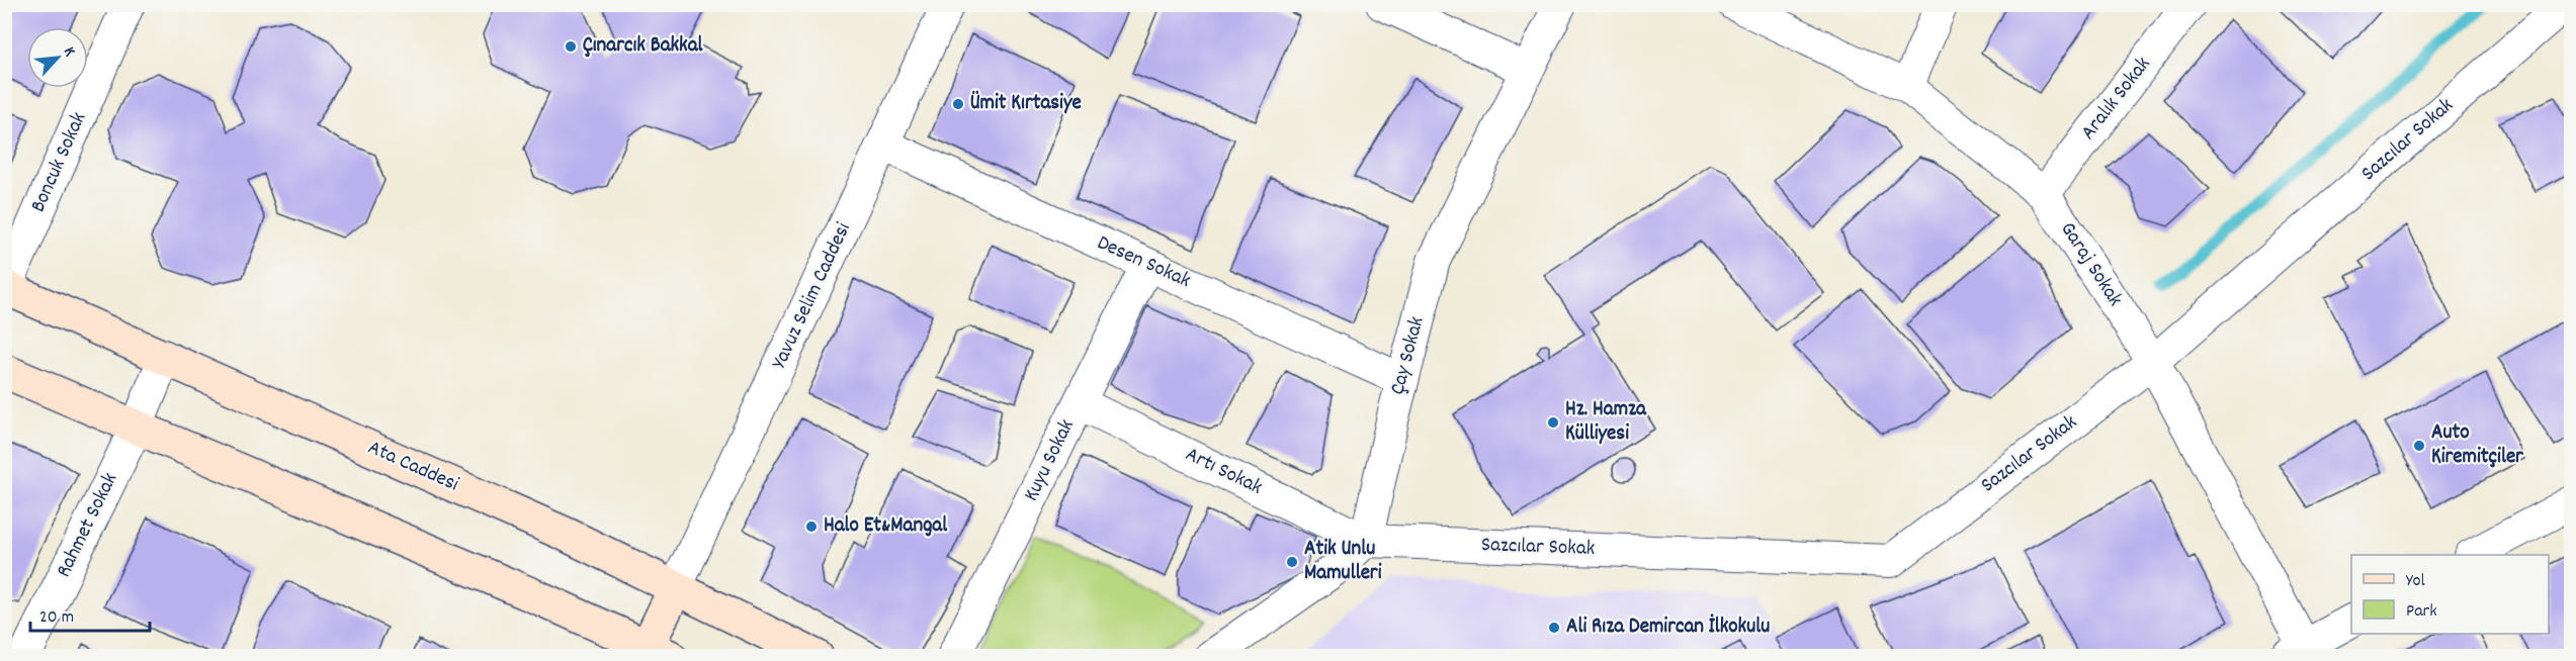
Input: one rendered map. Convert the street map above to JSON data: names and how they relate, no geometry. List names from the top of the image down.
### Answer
{
  "streets": {
    "main road": ["Ata Caddesi"],
    "street": [
      "Aralık Sokak",
      "Sazcılar Sokak",
      "Boncuk Sokak",
      "Desen Sokak",
      "Garaj Sokak",
      "Yavuz Selim Caddesi",
      "Çay Sokak",
      "Kuyu Sokak",
      "Artı Sokak",
      "Rahmet Sokak"
    ]
  },
  "crossings": [
    ["Aralık Sokak", "Garaj Sokak"],
    ["Sazcılar Sokak", "Garaj Sokak"],
    ["Sazcılar Sokak", "Çay Sokak"],
    ["Sazcılar Sokak", "Artı Sokak"],
    ["Boncuk Sokak", "Ata Caddesi"],
    ["Desen Sokak", "Yavuz Selim Caddesi"],
    ["Desen Sokak", "Çay Sokak"],
    ["Desen Sokak", "Kuyu Sokak"],
    ["Yavuz Selim Caddesi", "Ata Caddesi"],
    ["Çay Sokak", "Artı Sokak"],
    ["Kuyu Sokak", "Artı Sokak"],
    ["Ata Caddesi", "Rahmet Sokak"]
  ],
  "places": [
    "Çınarcık Bakkal",
    "Ümit Kırtasiye",
    "Hz. Hamza Külliyesi",
    "Auto Kiremitçiler",
    "Halo Et&Mangal",
    "Atik Unlu Mamulleri",
    "Ali Rıza Demircan İlkokulu"
  ],
  "legend": ["Yol", "Park"],
  "scale_bar": "20 m",
  "north": "top right"
}
